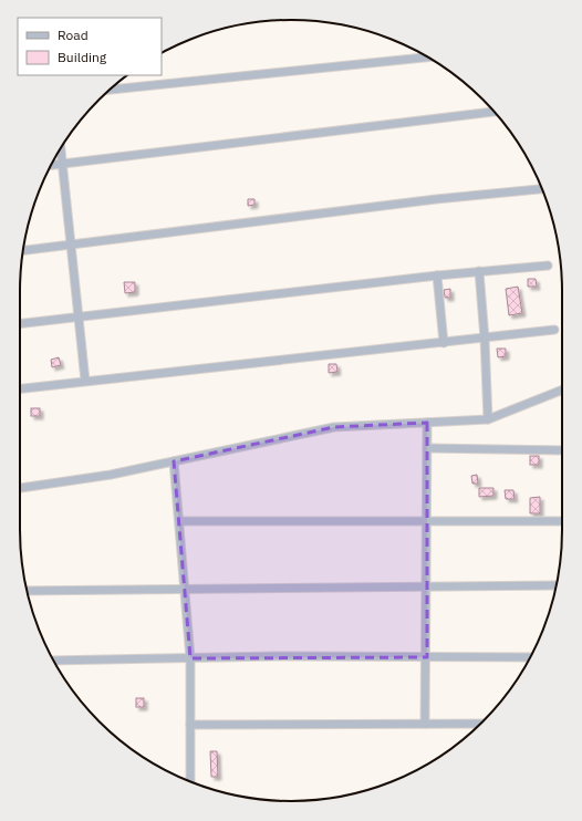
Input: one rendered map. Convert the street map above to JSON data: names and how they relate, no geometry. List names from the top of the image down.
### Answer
{
  "legend": ["Road", "Building"]
}
